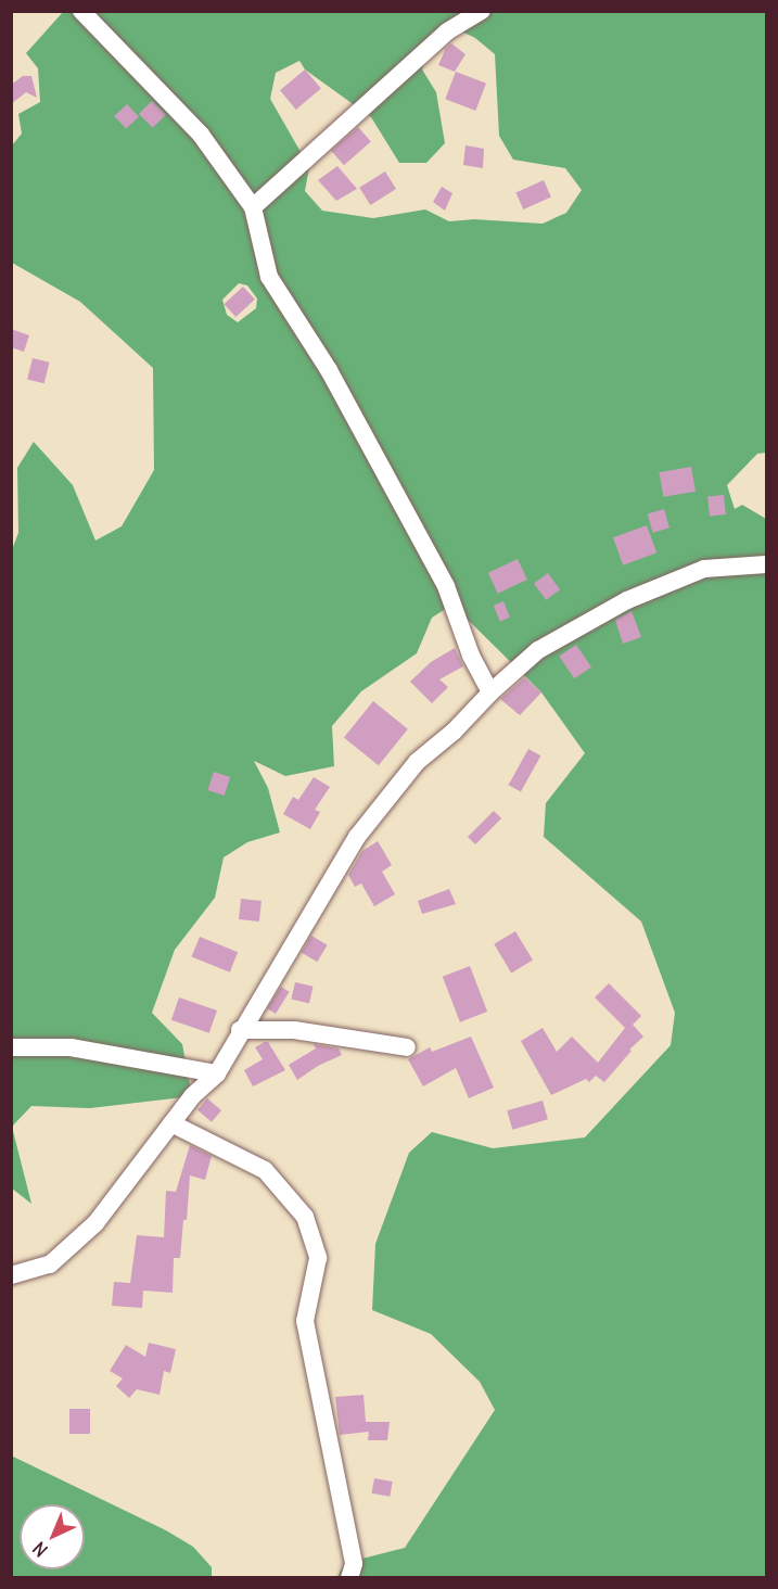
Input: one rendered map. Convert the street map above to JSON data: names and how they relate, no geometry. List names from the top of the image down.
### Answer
{
  "north": "bottom left"
}
